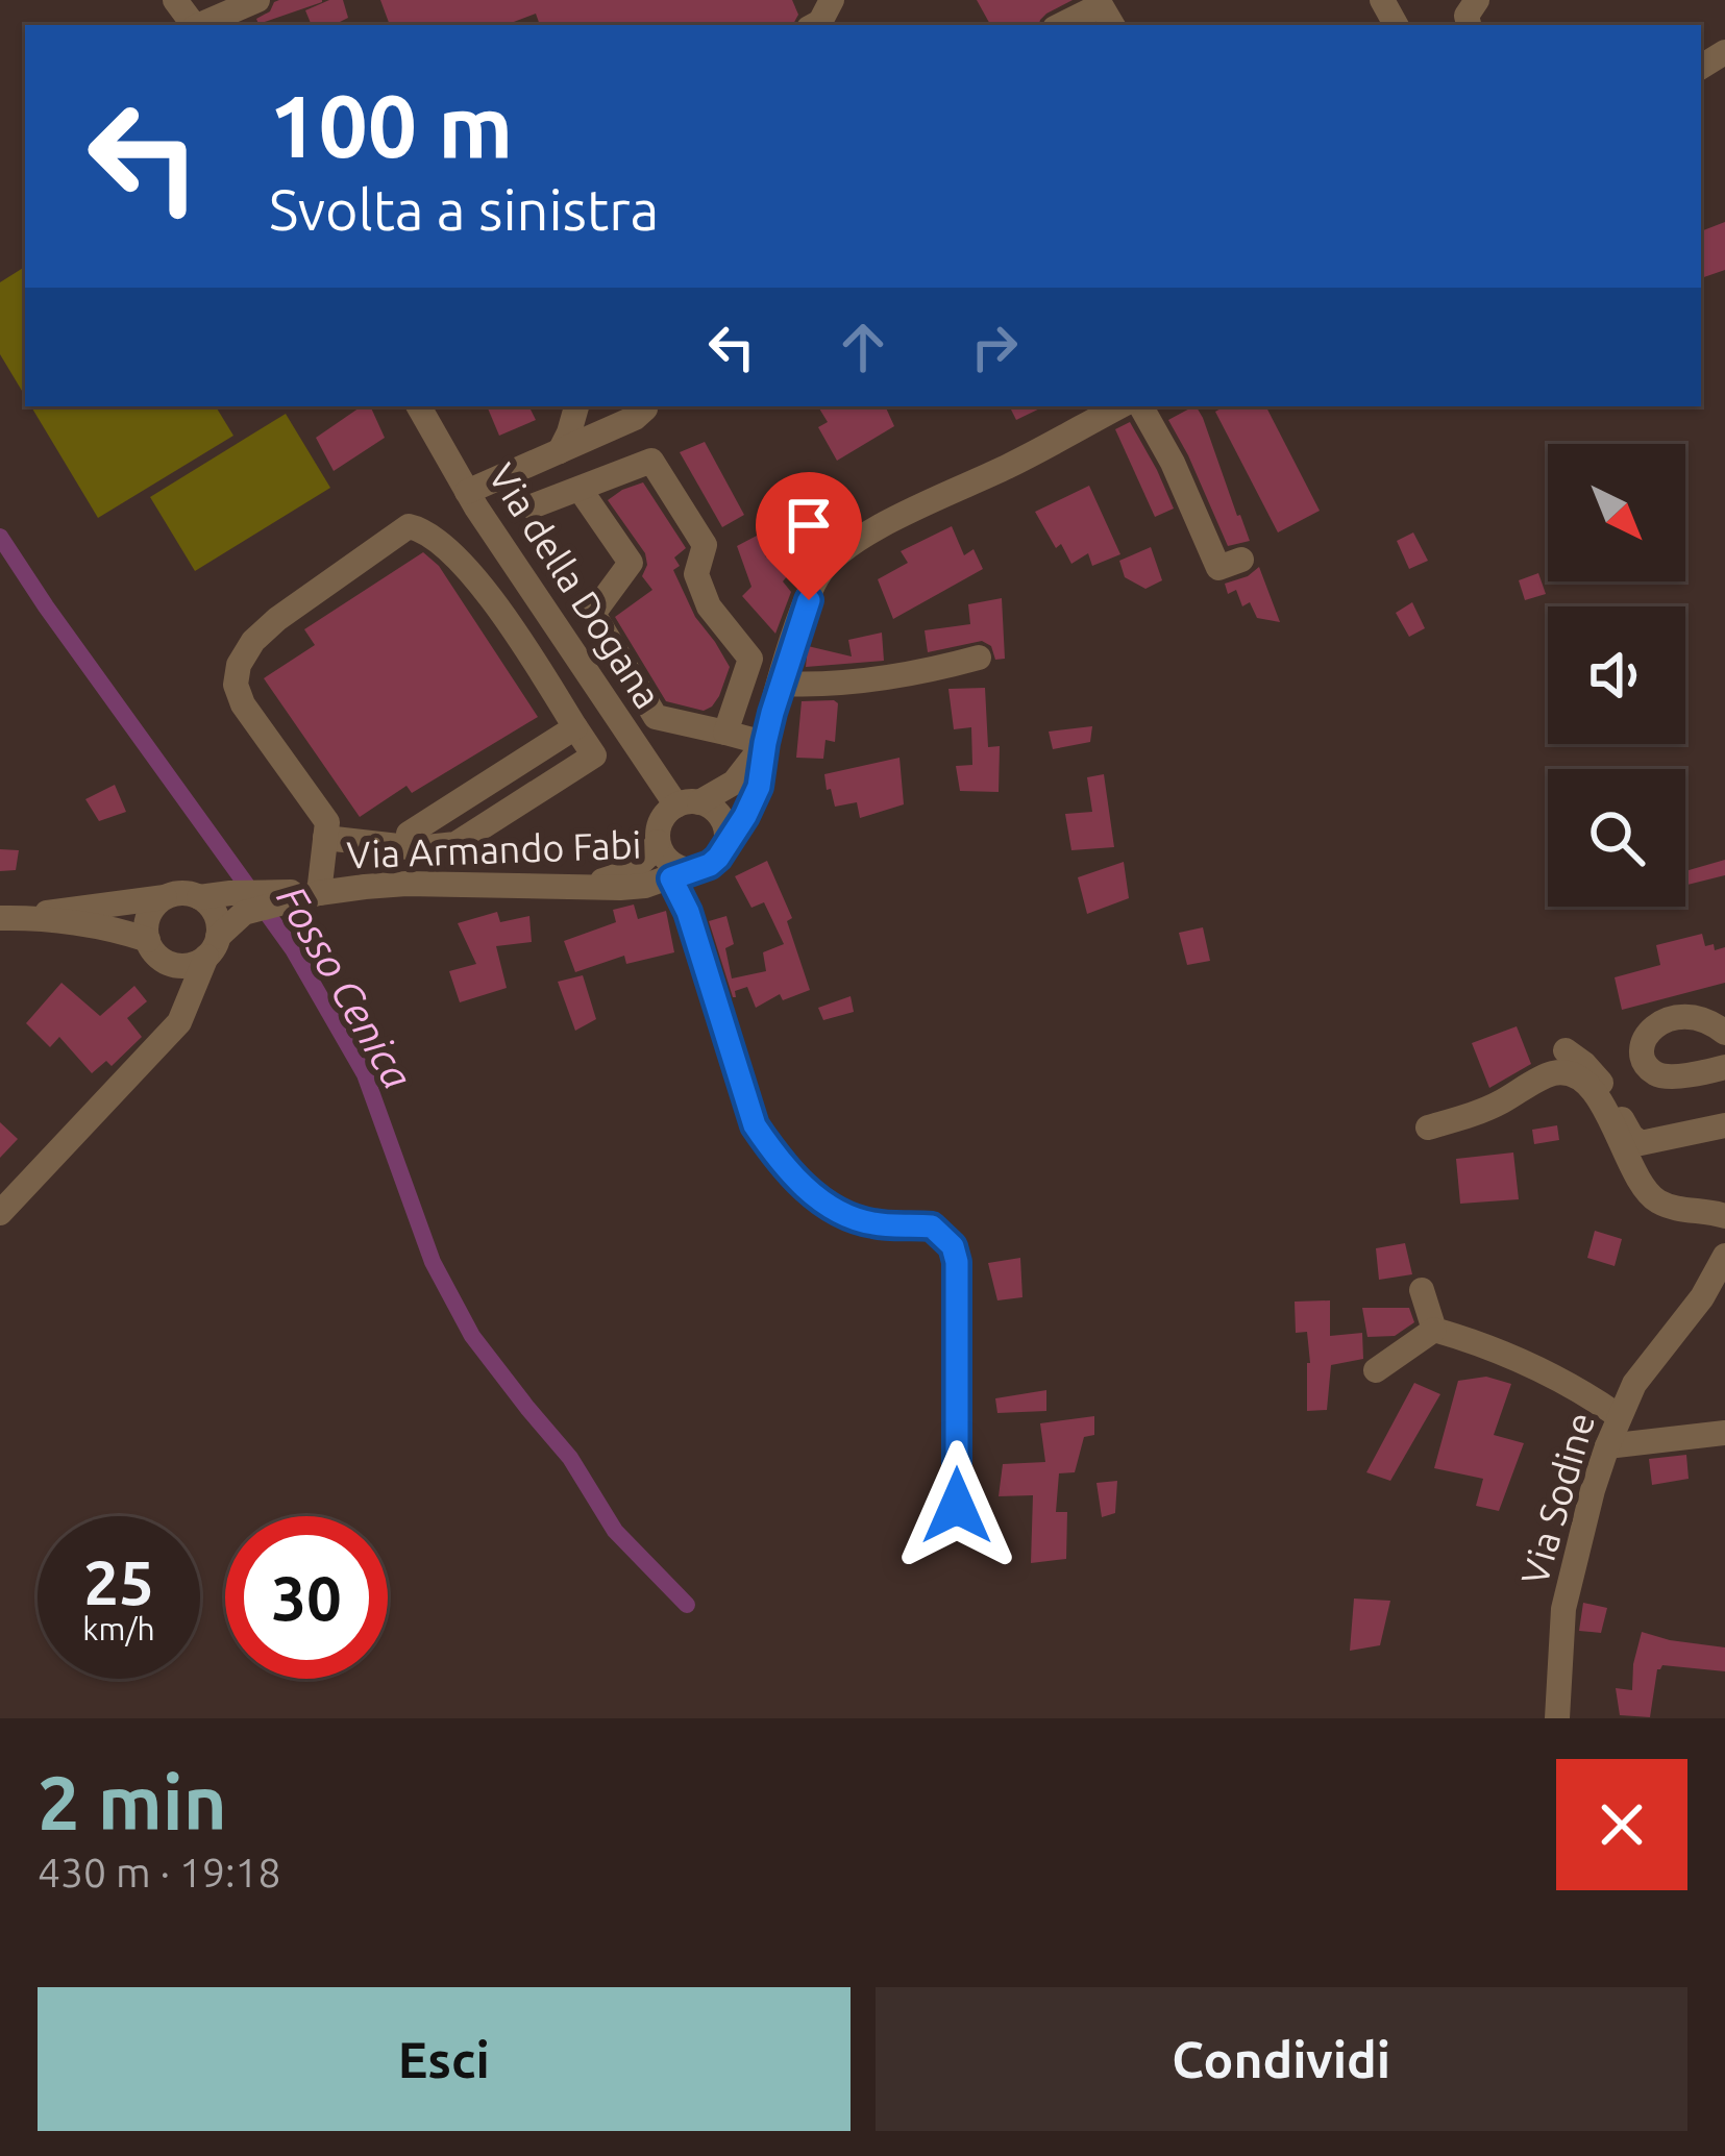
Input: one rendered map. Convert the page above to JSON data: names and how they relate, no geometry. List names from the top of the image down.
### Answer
{
  "streets": {
    "street": ["Via della Dogana", "Via Armando Fabi", "Via Sodine"]
  },
  "crossings": [
    ["Via della Dogana", "Via Armando Fabi"]
  ],
  "water": ["Fosso Cenica"],
  "north": "bottom right",
  "page": {
    "turn": ["100 m", "Svolta a sinistra"],
    "speed": "25 km/h",
    "limit": "30",
    "heading": ["2 min", "430 m · 19:18"],
    "buttons": ["Esci", "Condividi"]
  }
}
